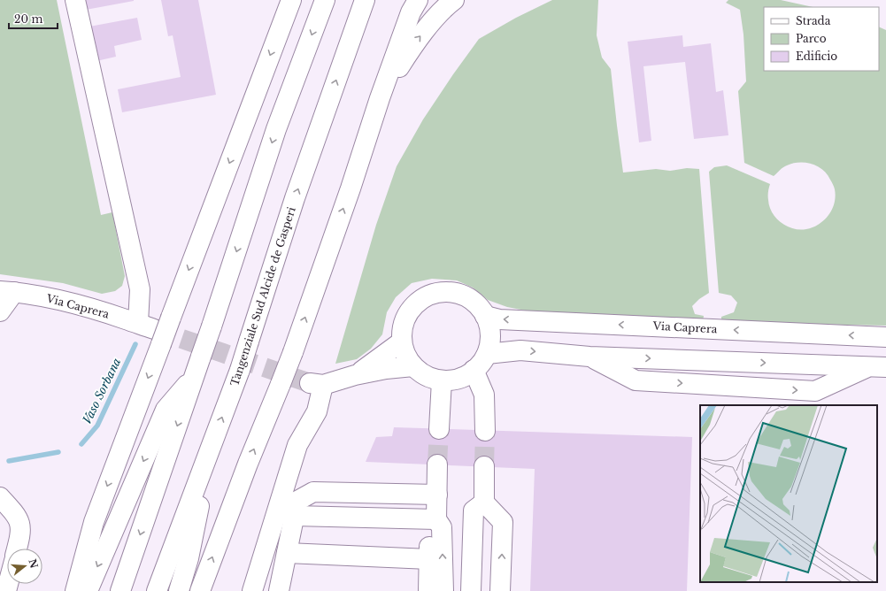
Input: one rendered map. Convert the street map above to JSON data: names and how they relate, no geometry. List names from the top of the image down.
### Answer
{
  "streets": {
    "main road": ["Tangenziale Sud Alcide de Gasperi", "Via Caprera"]
  },
  "water": ["Vaso Sorbana"],
  "legend": ["Strada", "Parco", "Edificio"],
  "scale_bar": "20 m",
  "north": "right"
}
